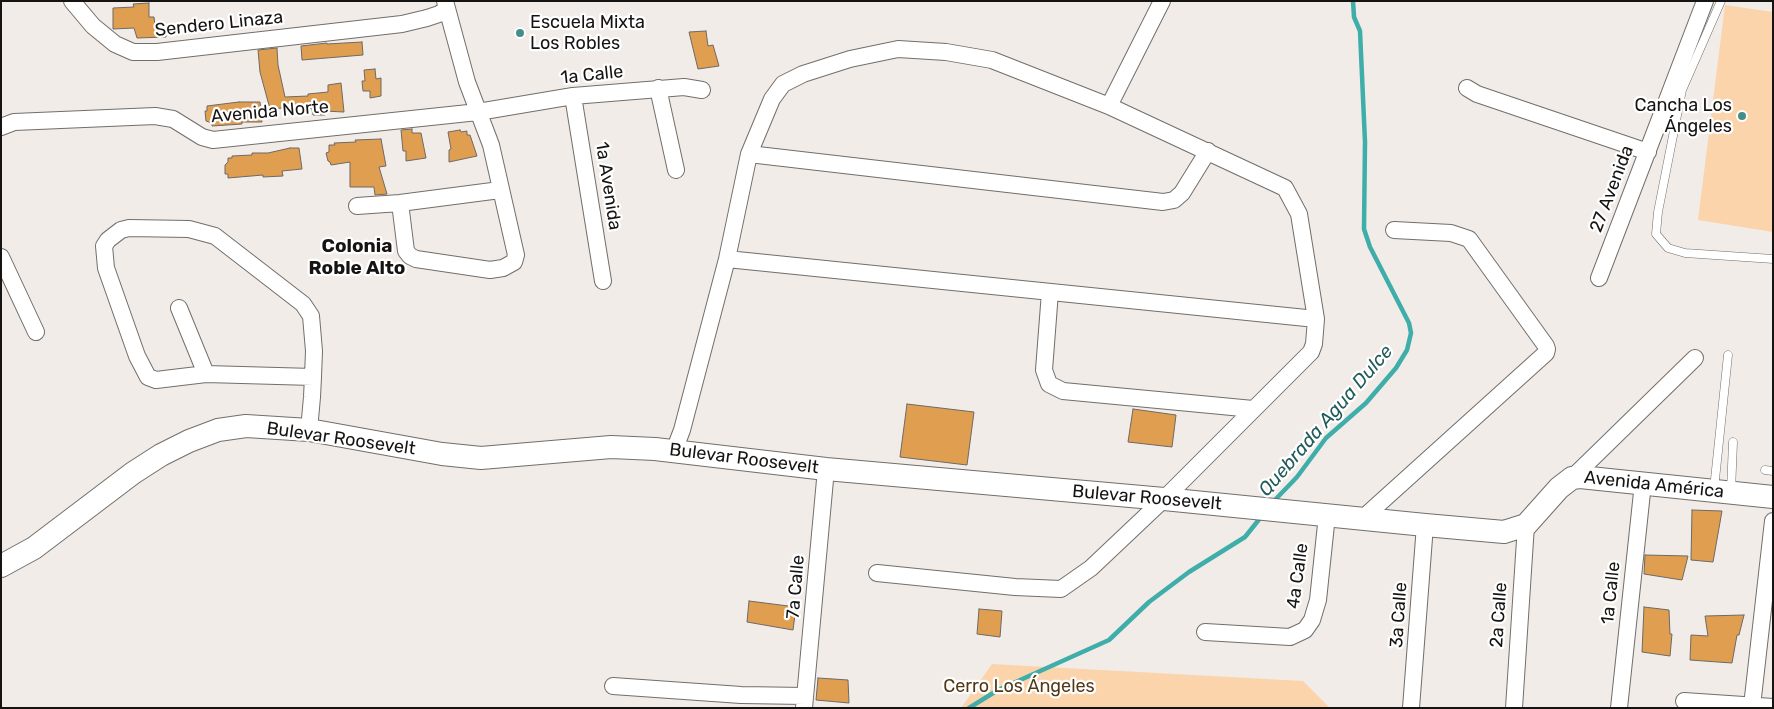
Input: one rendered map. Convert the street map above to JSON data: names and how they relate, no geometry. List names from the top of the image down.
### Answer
{
  "streets": {
    "main road": ["Bulevar Roosevelt", "Avenida América"],
    "street": [
      "Sendero Linaza",
      "1a Calle",
      "Avenida Norte",
      "1a Avenida",
      "27 Avenida",
      "4a Calle",
      "7a Calle",
      "3a Calle",
      "2a Calle"
    ]
  },
  "crossings": [
    ["1a Calle", "Avenida Norte"],
    ["1a Calle", "1a Avenida"],
    ["1a Calle", "Avenida América"],
    ["Bulevar Roosevelt", "Avenida América"],
    ["Bulevar Roosevelt", "4a Calle"],
    ["Bulevar Roosevelt", "7a Calle"],
    ["Bulevar Roosevelt", "3a Calle"],
    ["Bulevar Roosevelt", "2a Calle"],
    ["Avenida América", "2a Calle"]
  ],
  "districts": ["Colonia Roble Alto"],
  "water": ["Quebrada Agua Dulce"],
  "parks": ["Cerro Los Ángeles"],
  "places": ["Escuela Mixta Los Robles", "Cancha Los Ángeles"]
}
